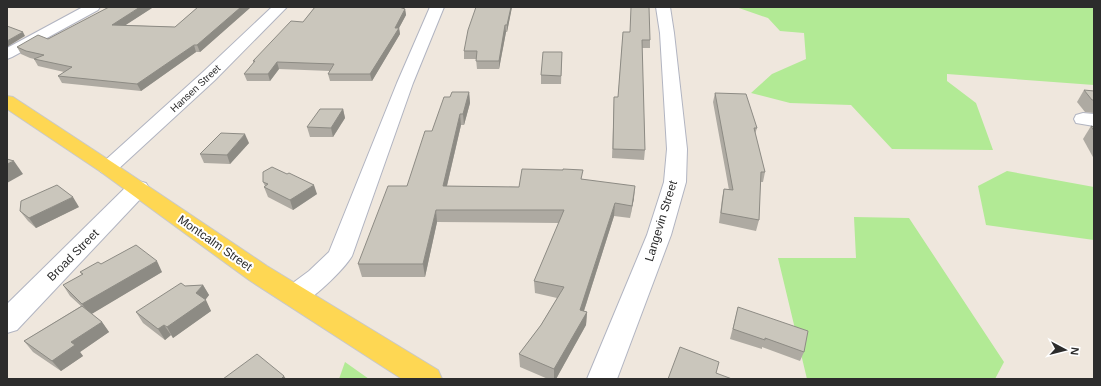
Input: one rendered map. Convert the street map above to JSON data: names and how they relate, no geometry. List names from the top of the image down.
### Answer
{
  "streets": {
    "main road": ["Montcalm Street"],
    "street": ["Hansen Street", "Langevin Street", "Broad Street"]
  },
  "crossings": [
    ["Hansen Street", "Montcalm Street"],
    ["Montcalm Street", "Broad Street"]
  ],
  "north": "right"
}
